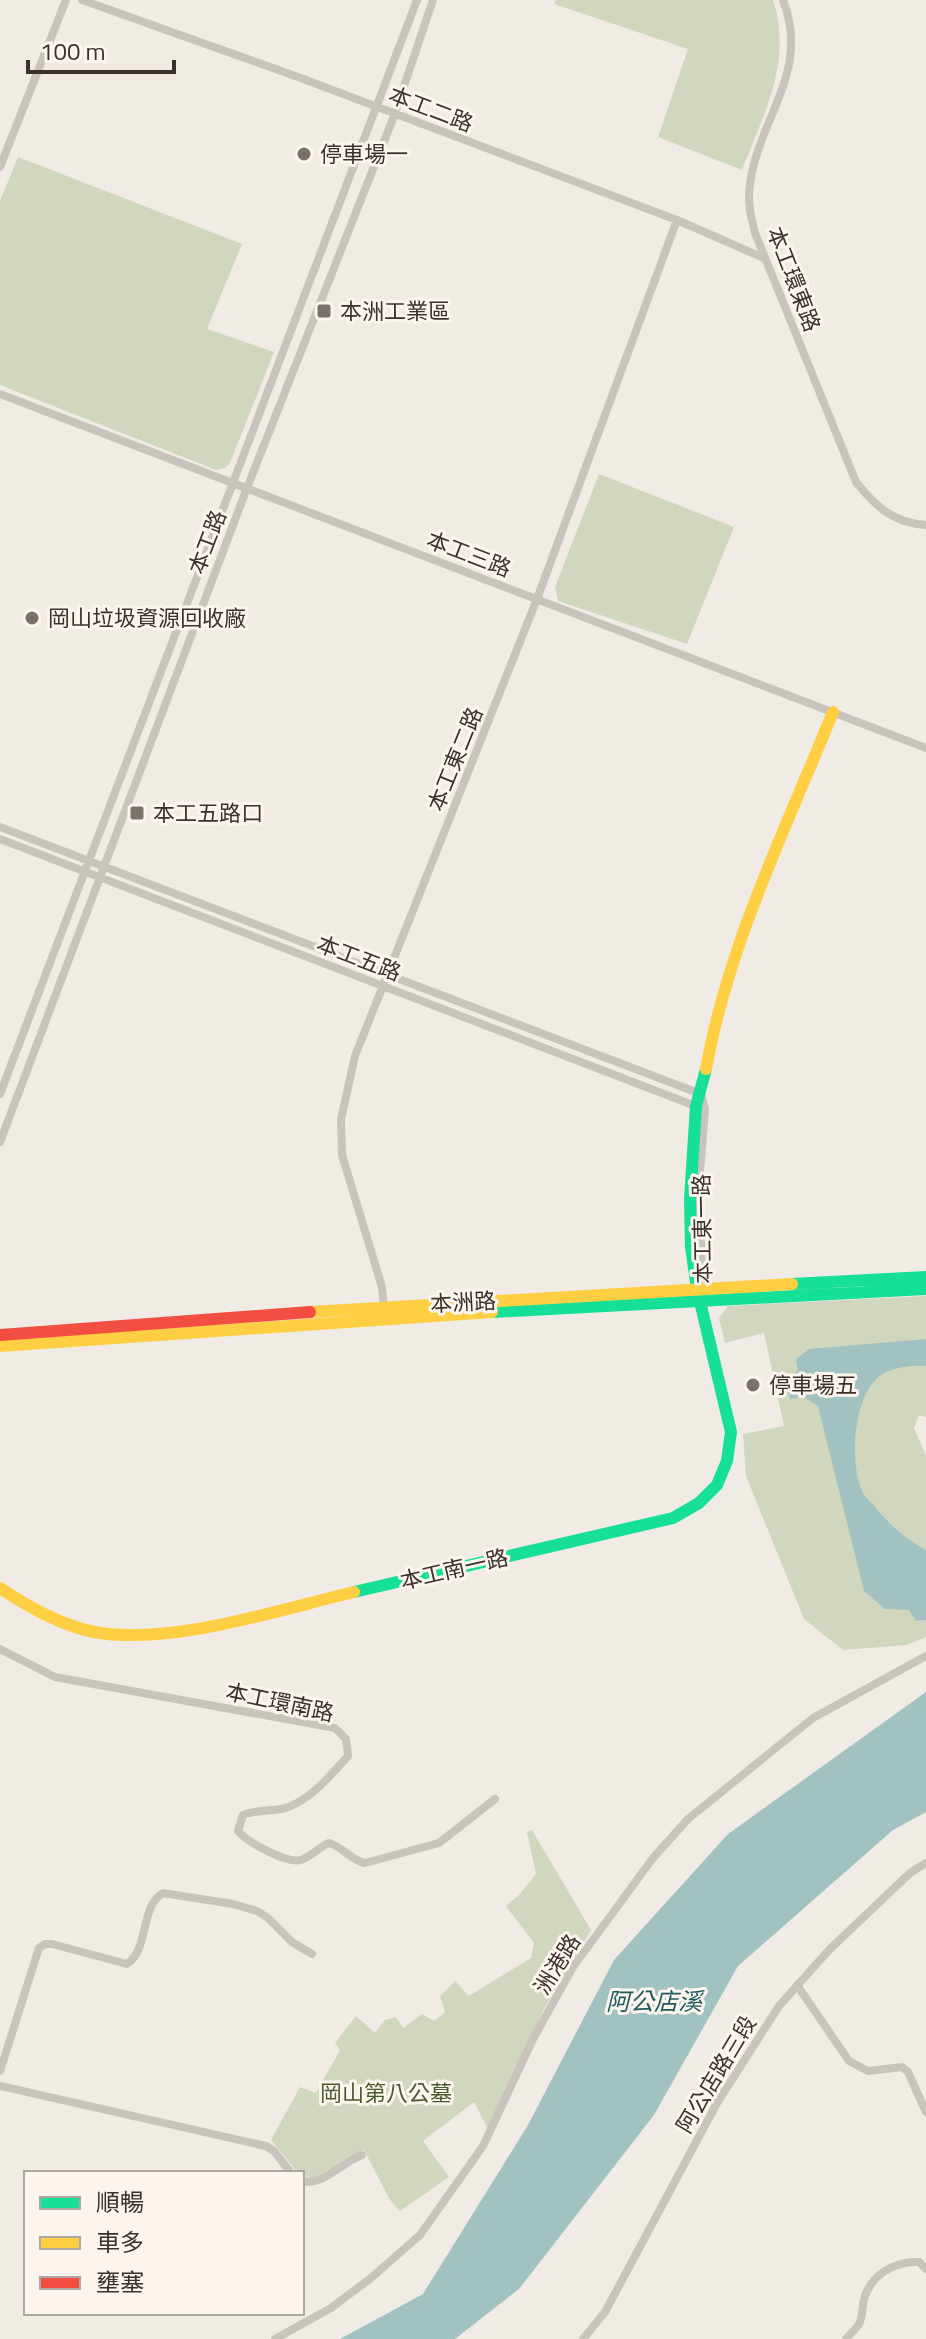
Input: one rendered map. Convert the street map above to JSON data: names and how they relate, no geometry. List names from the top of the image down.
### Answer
{
  "streets": {
    "main road": ["本工東一路", "本洲路", "本工南一路"],
    "street": [
      "本工二路",
      "本工環東路",
      "本工路",
      "本工三路",
      "本工東二路",
      "本工五路",
      "本工環南路",
      "洲港路",
      "阿公店路三段"
    ]
  },
  "crossings": [
    ["本工二路", "本工環東路"],
    ["本工二路", "本工路"],
    ["本工二路", "本工東二路"],
    ["本工路", "本工三路"],
    ["本工路", "本工五路"],
    ["本工三路", "本工東二路"],
    ["本工三路", "本工東一路"],
    ["本工東二路", "本工五路"],
    ["本工東二路", "本洲路"],
    ["本工五路", "本工東一路"],
    ["本工東一路", "本洲路"],
    ["本工東一路", "本工南一路"],
    ["本洲路", "本工南一路"]
  ],
  "water": ["阿公店溪"],
  "parks": ["岡山第八公墓"],
  "places": {
    "other": ["停車場一", "岡山垃圾資源回收廠", "停車場五"],
    "transit": ["本洲工業區", "本工五路口"]
  },
  "legend": ["順暢", "車多", "壅塞"],
  "scale_bar": "100 m"
}
